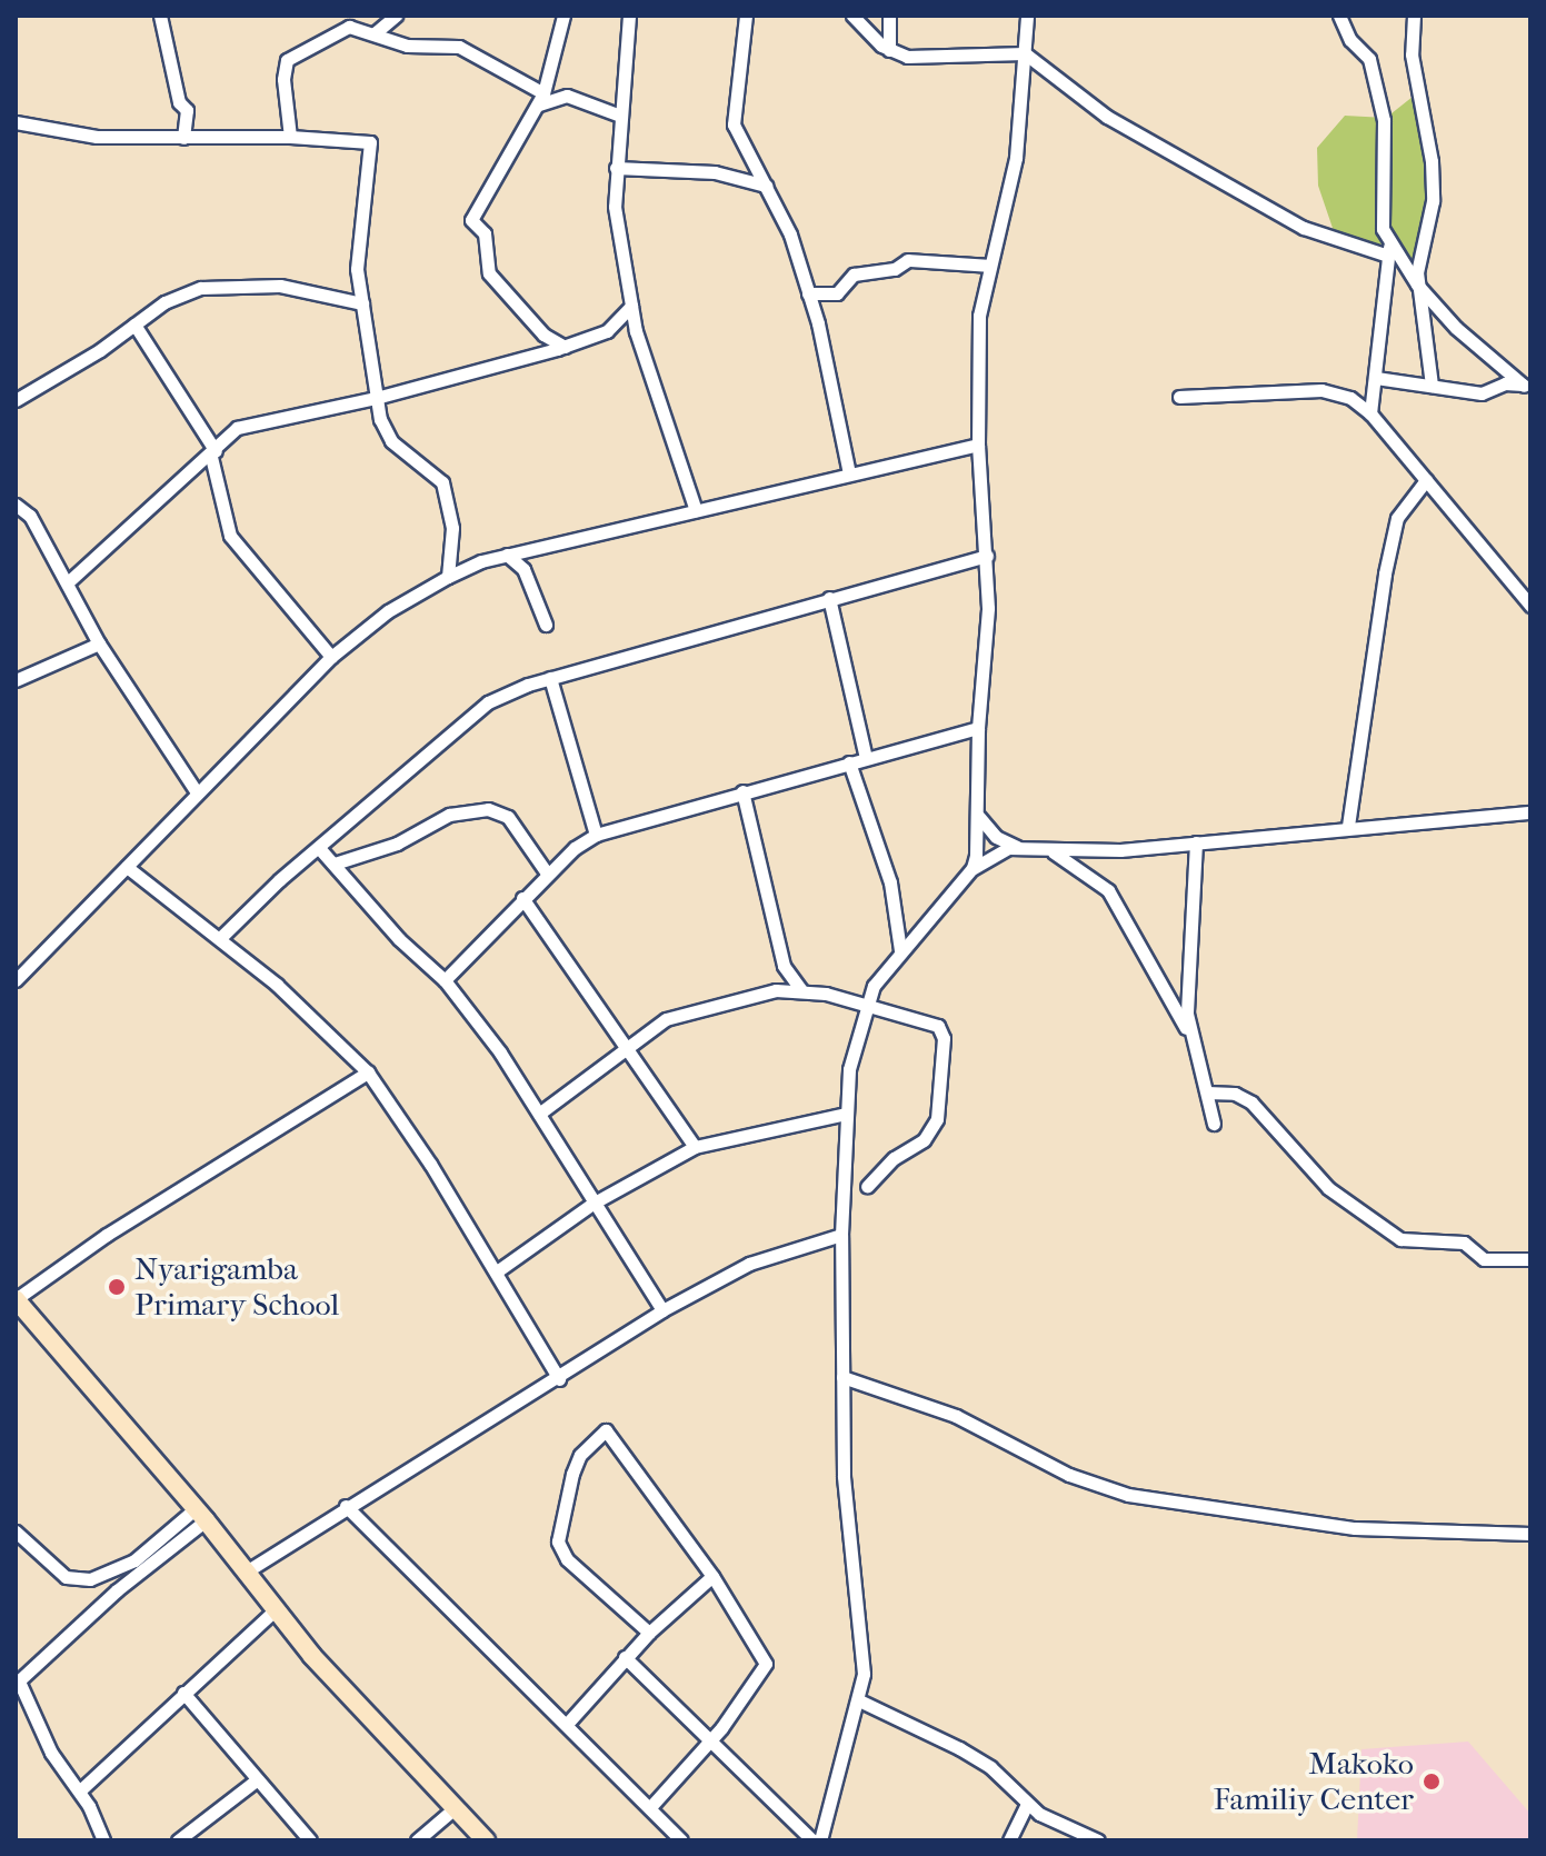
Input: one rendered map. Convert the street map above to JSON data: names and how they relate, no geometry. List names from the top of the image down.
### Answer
{
  "places": ["Nyarigamba Primary School", "Makoko Familiy Center"]
}
